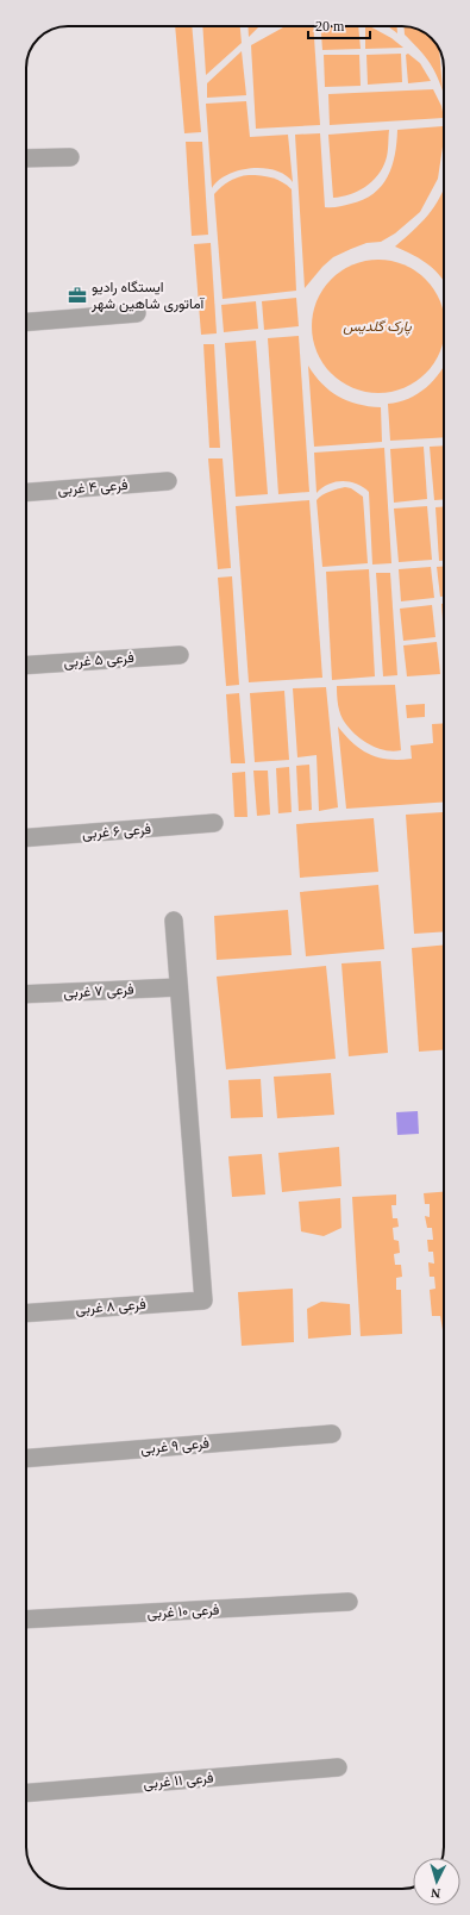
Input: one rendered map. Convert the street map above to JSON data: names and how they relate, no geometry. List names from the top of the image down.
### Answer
{
  "streets": {
    "street": [
      "فرعی ۴ غربی",
      "فرعی ۵ غربی",
      "فرعی ۶ غربی",
      "فرعی ۷ غربی",
      "فرعی ۸ غربی",
      "فرعی ۹ غربی",
      "فرعی ۱۰ غربی",
      "فرعی ۱۱ غربی"
    ]
  },
  "crossings": [
    ["فرعی ۷ غربی", "فرعی ۸ غربی"]
  ],
  "parks": ["پارک گلدیس"],
  "places": {
    "office": ["ایستگاه رادیو آماتوری شاهین شهر"]
  },
  "scale_bar": "20 m",
  "north": "bottom"
}
